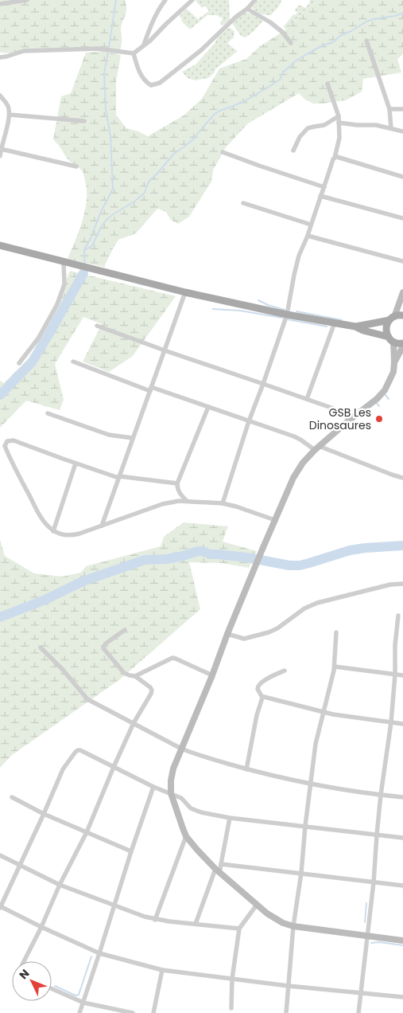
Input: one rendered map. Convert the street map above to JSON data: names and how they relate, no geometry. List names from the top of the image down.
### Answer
{
  "places": ["GSB Les Dinosaures"],
  "north": "top left"
}
